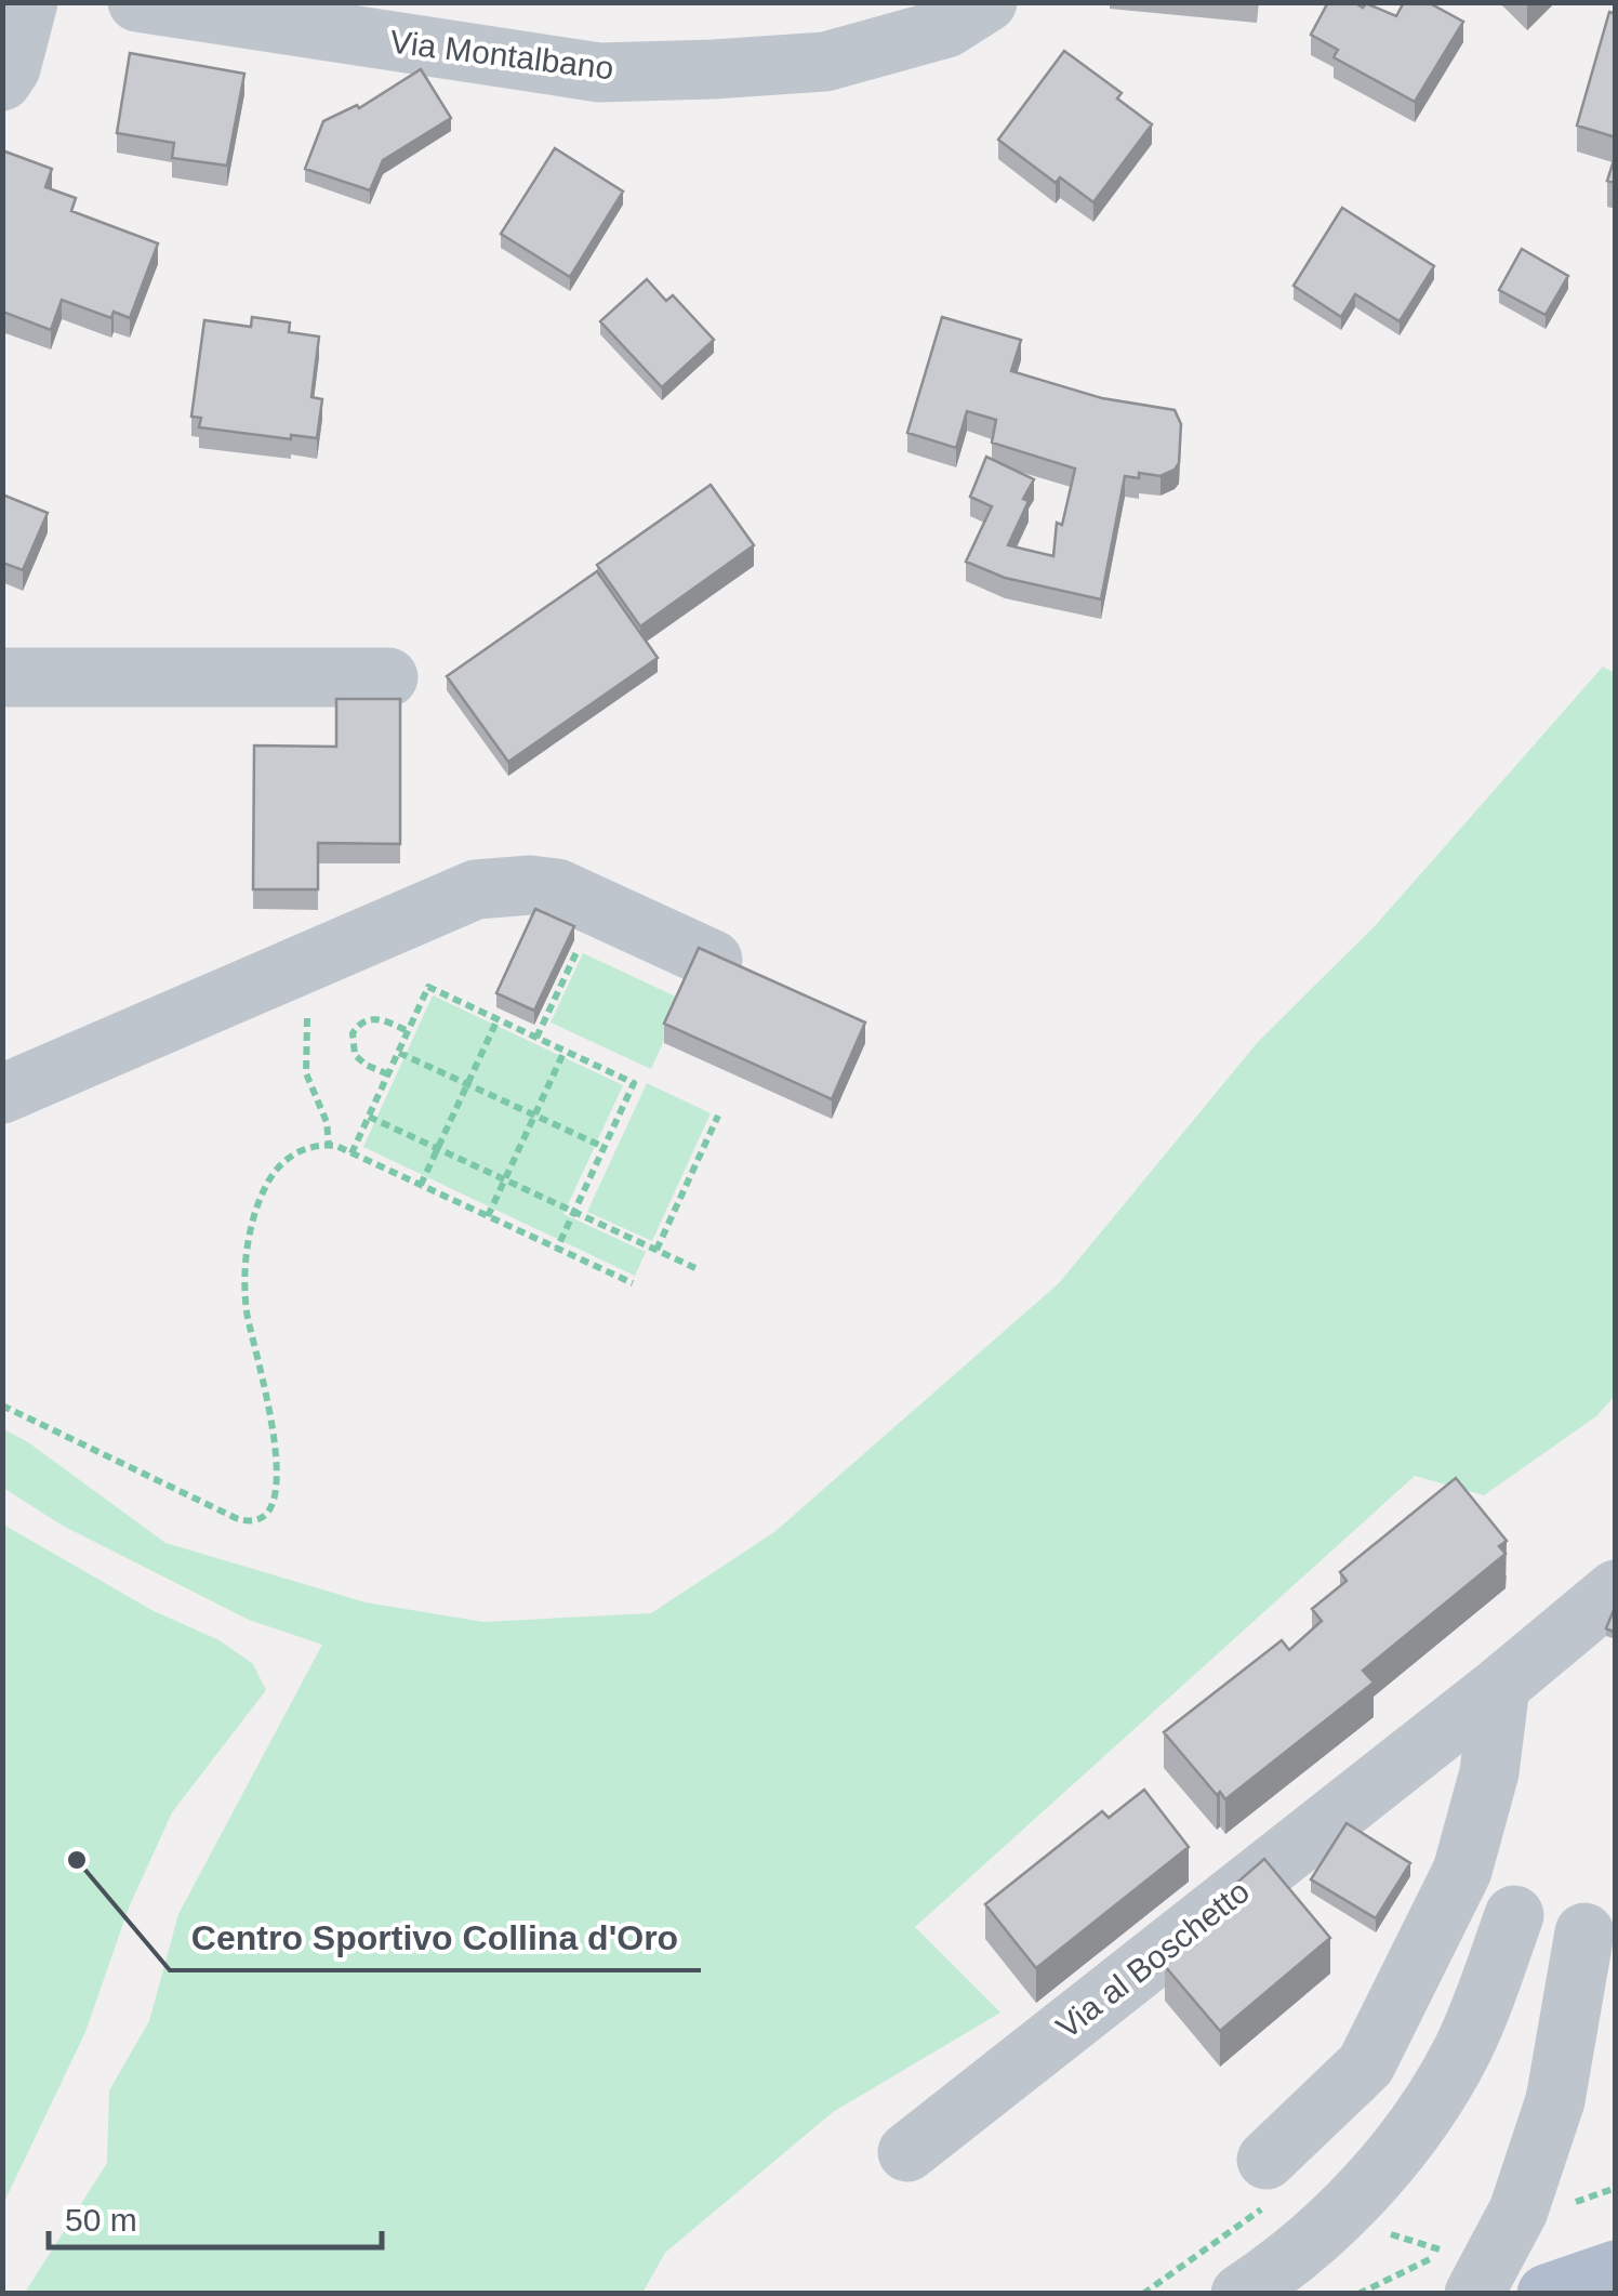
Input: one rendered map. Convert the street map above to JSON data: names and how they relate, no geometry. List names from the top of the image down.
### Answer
{
  "streets": {
    "street": ["Via Montalbano", "Via al Boschetto"]
  },
  "places": ["Centro Sportivo Collina d'Oro"],
  "scale_bar": "50 m"
}
